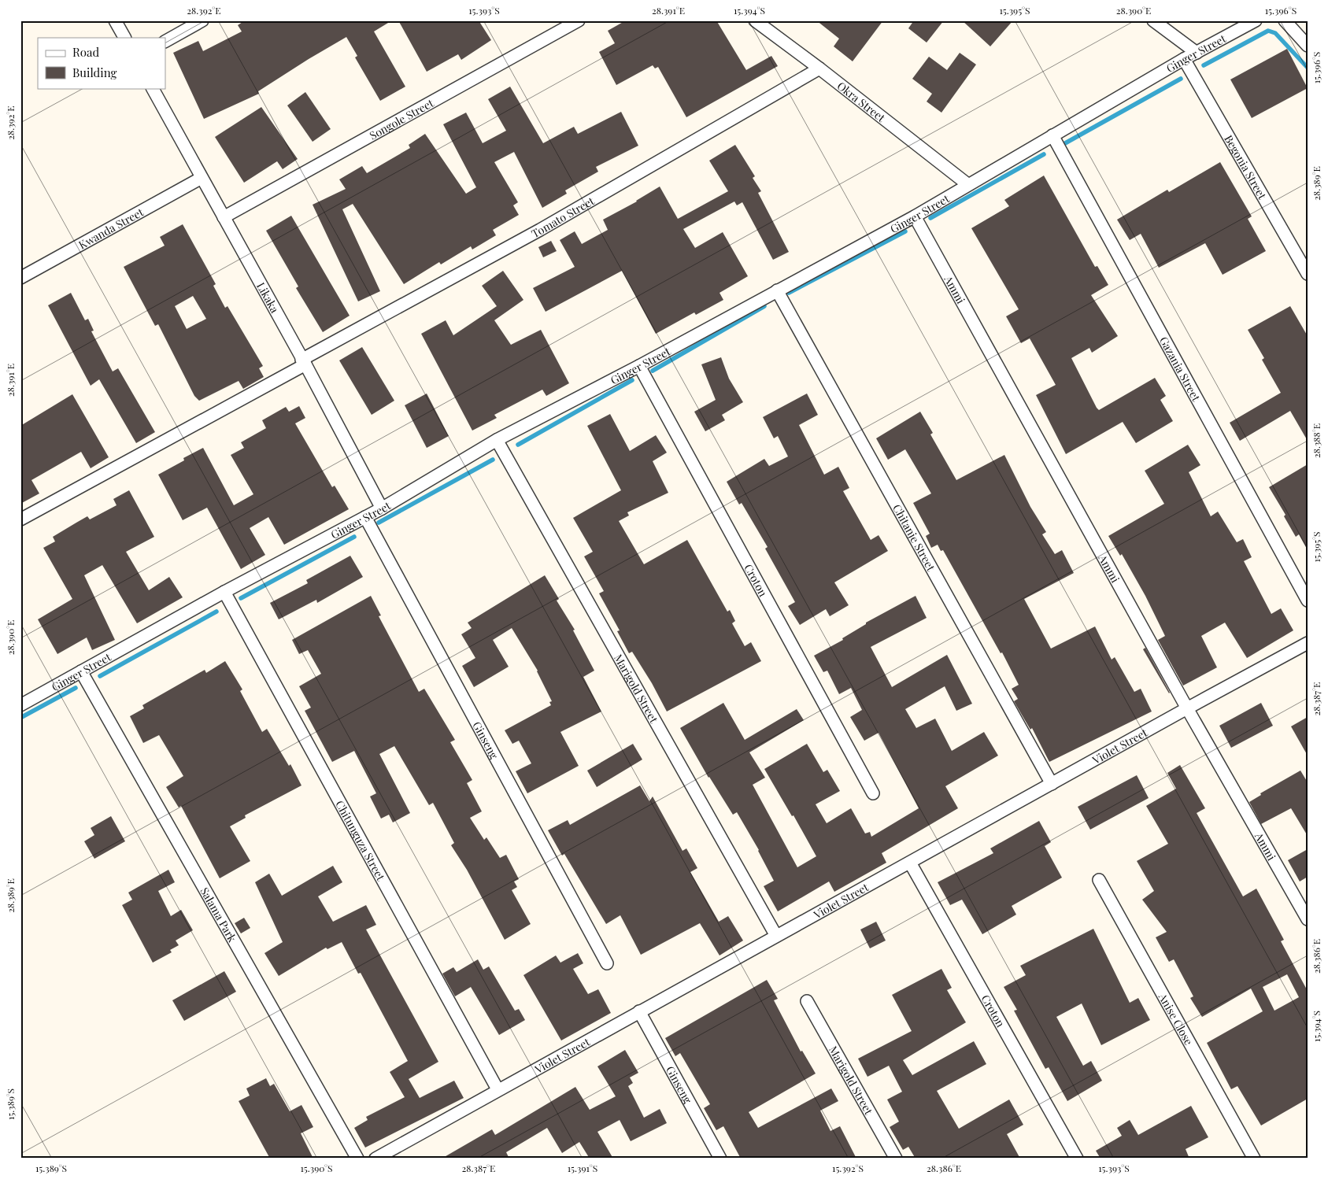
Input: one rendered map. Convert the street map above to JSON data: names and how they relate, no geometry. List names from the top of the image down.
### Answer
{
  "streets": {
    "street": [
      "Ginger Street",
      "Okra Street",
      "Songole Street",
      "Begonia Street",
      "Tomato Street",
      "Kwanda Street",
      "Ammi",
      "Likaka",
      "Gazania Street",
      "Chitanje Street",
      "Croton",
      "Marigold Street",
      "Ginseng",
      "Violet Street",
      "Chitunguza Street",
      "Salama Park",
      "Anise Close"
    ]
  },
  "crossings": [
    ["Ginger Street", "Okra Street"],
    ["Ginger Street", "Begonia Street"],
    ["Ginger Street", "Ammi"],
    ["Ginger Street", "Likaka"],
    ["Ginger Street", "Gazania Street"],
    ["Ginger Street", "Chitanje Street"],
    ["Ginger Street", "Croton"],
    ["Ginger Street", "Marigold Street"],
    ["Ginger Street", "Ginseng"],
    ["Ginger Street", "Chitunguza Street"],
    ["Ginger Street", "Salama Park"],
    ["Okra Street", "Tomato Street"],
    ["Songole Street", "Likaka"],
    ["Tomato Street", "Likaka"],
    ["Kwanda Street", "Likaka"],
    ["Ammi", "Violet Street"],
    ["Chitanje Street", "Violet Street"],
    ["Croton", "Violet Street"],
    ["Marigold Street", "Violet Street"],
    ["Ginseng", "Violet Street"],
    ["Violet Street", "Chitunguza Street"]
  ],
  "legend": ["Road", "Building"],
  "coordinates": [
    "28.392°E",
    "15.393°S",
    "28.391°E",
    "15.394°S",
    "15.395°S",
    "28.390°E",
    "15.396°S",
    "28.389°E",
    "28.388°E",
    "28.387°E",
    "28.386°E",
    "15.389°S",
    "15.390°S",
    "15.391°S",
    "15.392°S"
  ]
}
